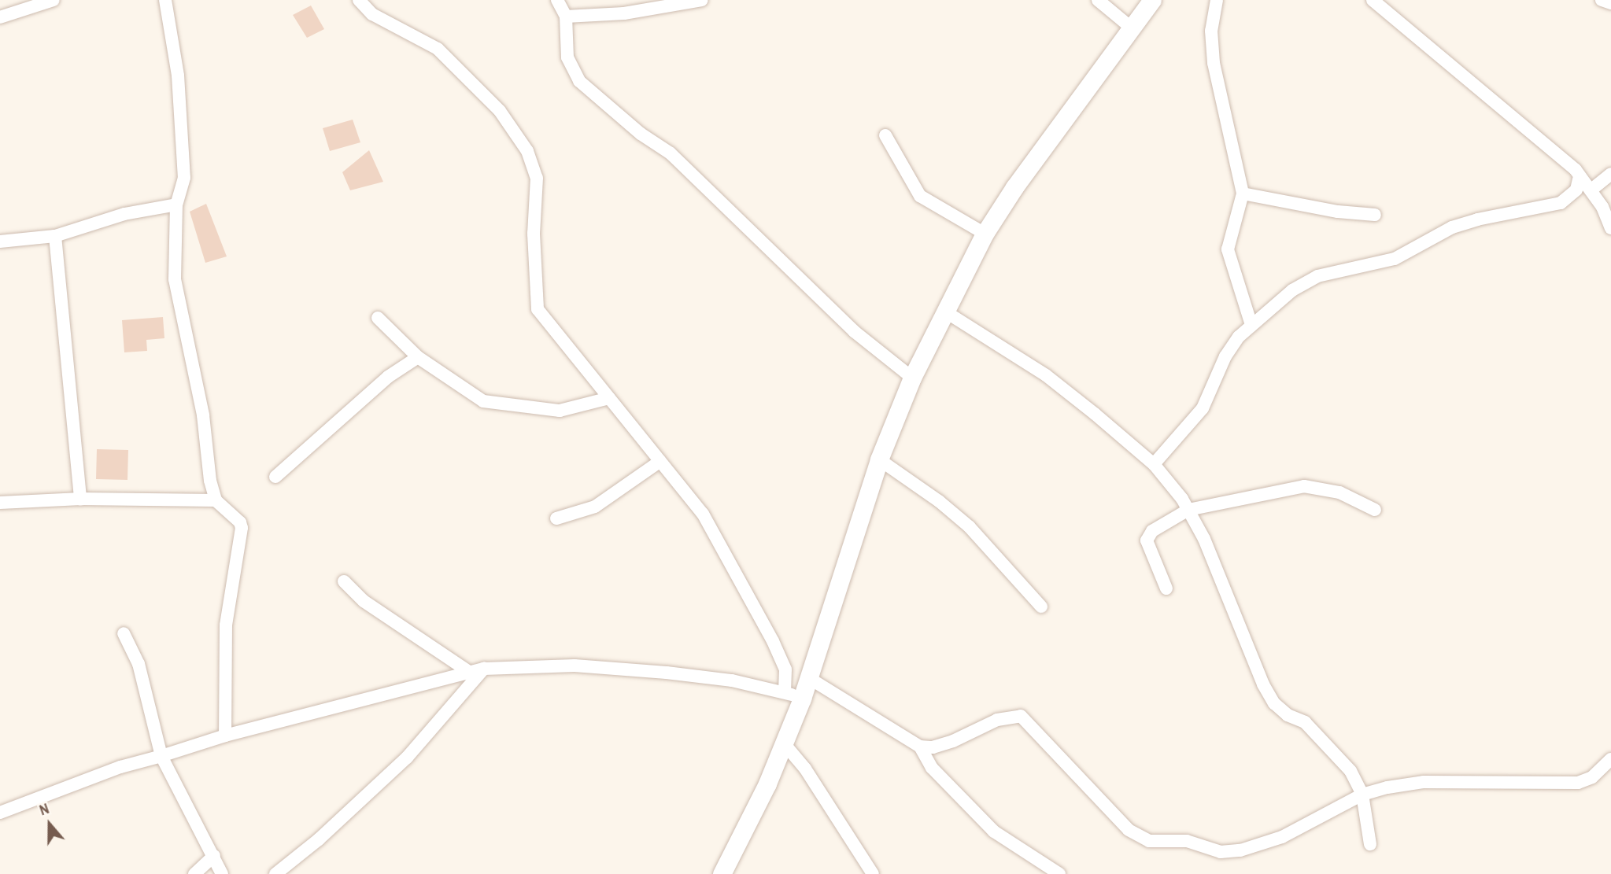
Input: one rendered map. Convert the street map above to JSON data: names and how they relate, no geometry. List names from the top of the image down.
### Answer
{
  "north": "top"
}
